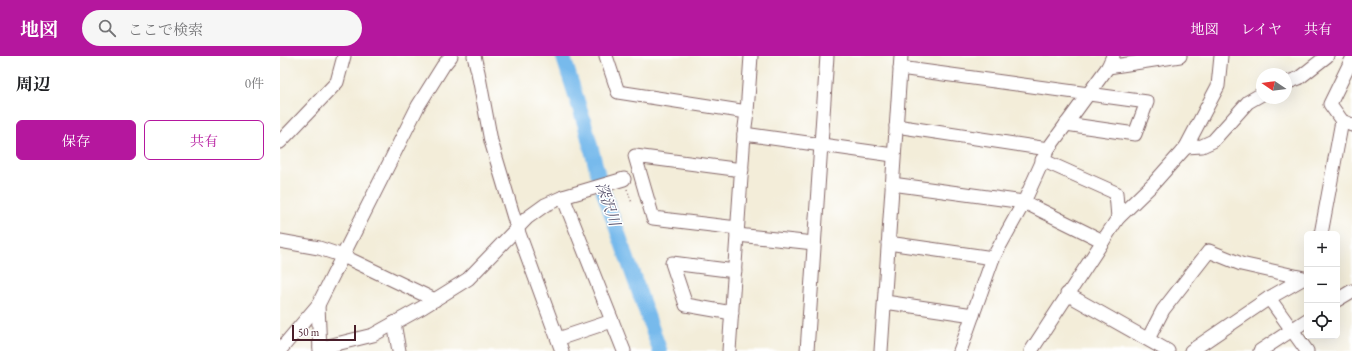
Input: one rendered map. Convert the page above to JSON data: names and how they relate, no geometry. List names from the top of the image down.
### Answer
{
  "water": ["深沢川"],
  "scale_bar": "50 m",
  "north": "left",
  "page": {
    "header": "地図",
    "search": "ここで検索",
    "nav": ["地図", "レイヤ", "共有"],
    "heading": ["周辺", "0件"],
    "buttons": ["保存", "共有"],
    "map_buttons": ["+", "−"],
    "scale": "50 m"
  }
}
